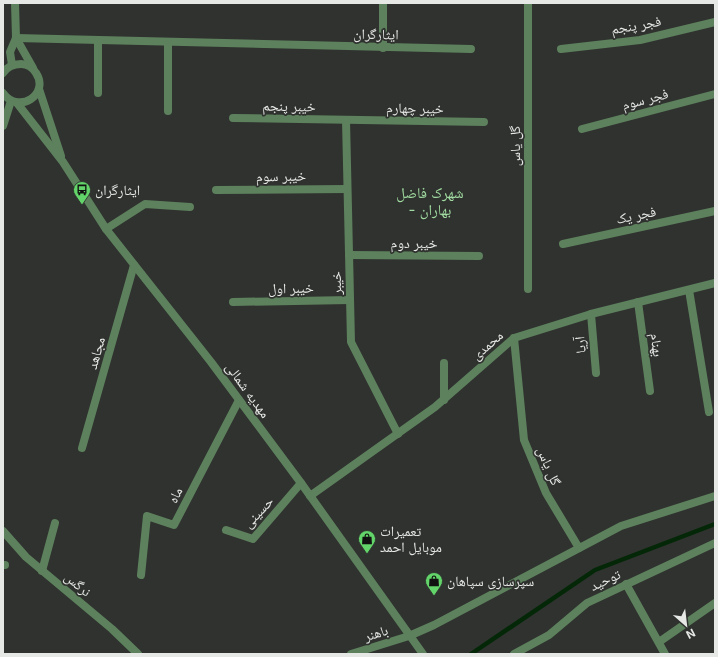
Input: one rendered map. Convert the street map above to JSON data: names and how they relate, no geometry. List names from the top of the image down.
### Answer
{
  "streets": {
    "street": [
      "فجر پنجم",
      "ایثارگران",
      "فجر سوم",
      "خیبر پنجم",
      "خیبر چهارم",
      "گل یاس",
      "خیبر سوم",
      "فجر یک",
      "خیبر دوم",
      "خیبر",
      "خیبر اول",
      "محمدی",
      "آریا",
      "بهنام",
      "مجاهد",
      "مهدیه شمالی",
      "ماه",
      "حسینی",
      "توحید",
      "نرگس",
      "باهنر"
    ]
  },
  "crossings": [
    ["ایثارگران", "مهدیه شمالی"],
    ["خیبر پنجم", "خیبر چهارم"],
    ["خیبر پنجم", "خیبر"],
    ["خیبر چهارم", "خیبر"],
    ["گل یاس", "محمدی"],
    ["گل یاس", "باهنر"],
    ["خیبر سوم", "خیبر"],
    ["خیبر دوم", "خیبر"],
    ["خیبر", "خیبر اول"],
    ["خیبر", "محمدی"],
    ["محمدی", "آریا"],
    ["محمدی", "بهنام"],
    ["محمدی", "مهدیه شمالی"],
    ["مجاهد", "مهدیه شمالی"],
    ["مهدیه شمالی", "ماه"],
    ["مهدیه شمالی", "حسینی"],
    ["مهدیه شمالی", "باهنر"]
  ],
  "districts": ["شهرک فاضل - بهاران"],
  "places": {
    "bus stop": ["ایثارگران"],
    "shop": ["تعمیرات موبایل احمد", "سپرسازی سپاهان"]
  },
  "north": "bottom right"
}
